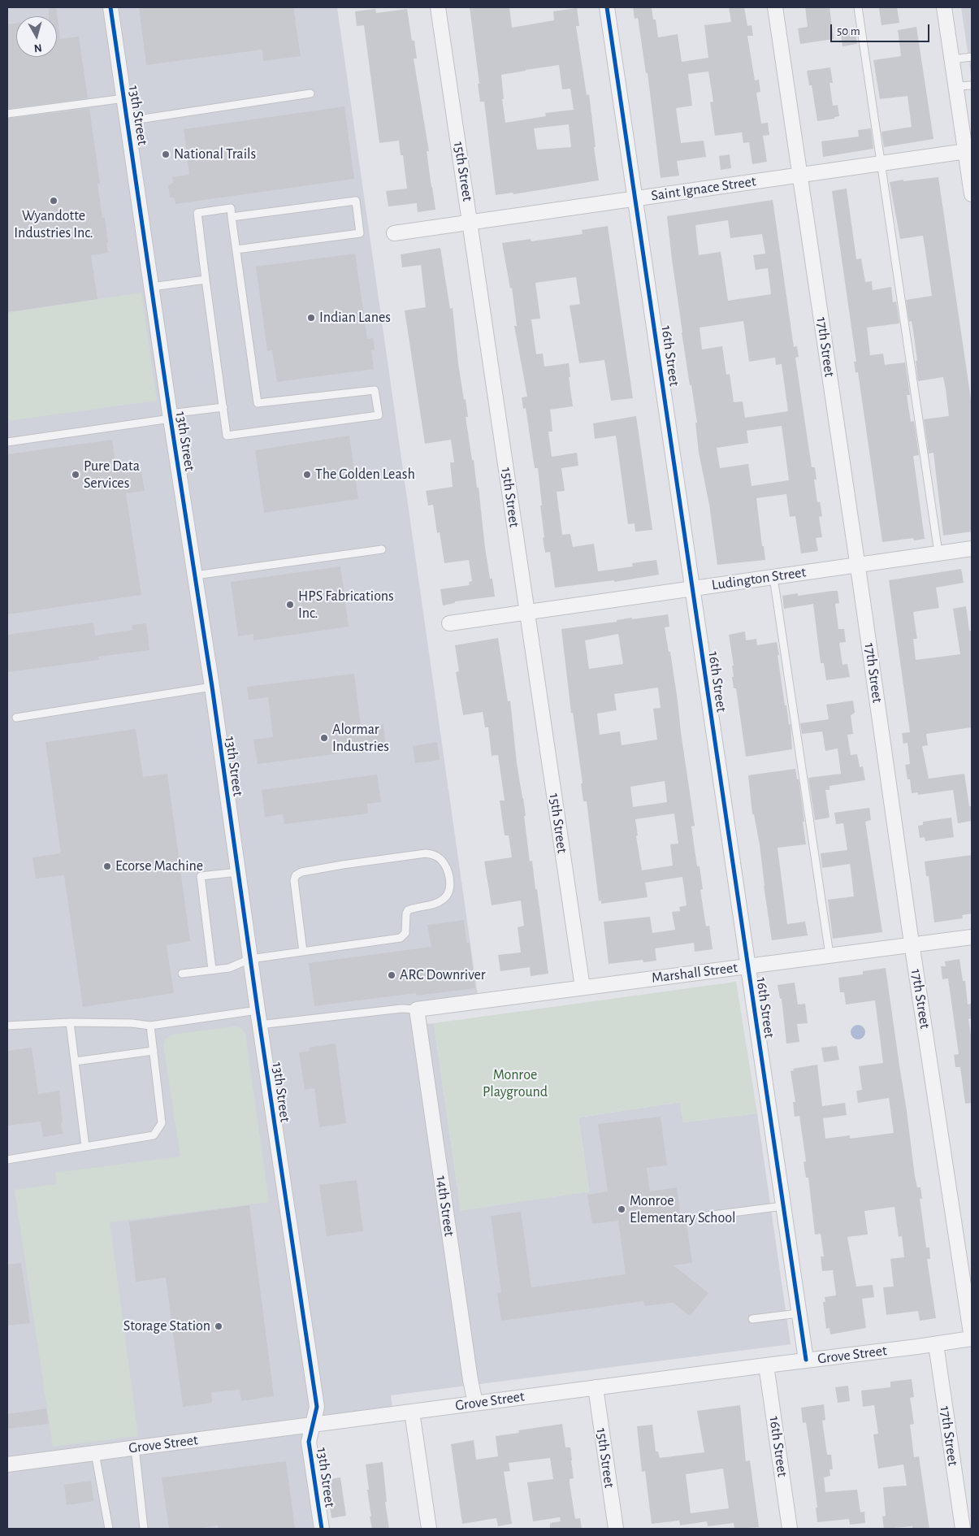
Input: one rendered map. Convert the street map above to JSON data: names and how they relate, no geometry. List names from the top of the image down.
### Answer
{
  "streets": {
    "street": [
      "13th Street",
      "15th Street",
      "Saint Ignace Street",
      "17th Street",
      "16th Street",
      "Ludington Street",
      "Marshall Street",
      "14th Street",
      "Grove Street"
    ]
  },
  "crossings": [
    ["13th Street", "Grove Street"],
    ["15th Street", "Saint Ignace Street"],
    ["15th Street", "Ludington Street"],
    ["15th Street", "Marshall Street"],
    ["15th Street", "Grove Street"],
    ["Saint Ignace Street", "17th Street"],
    ["Saint Ignace Street", "16th Street"],
    ["17th Street", "Ludington Street"],
    ["17th Street", "Marshall Street"],
    ["17th Street", "Grove Street"],
    ["16th Street", "Ludington Street"],
    ["16th Street", "Marshall Street"],
    ["16th Street", "Grove Street"],
    ["Marshall Street", "14th Street"],
    ["14th Street", "Grove Street"]
  ],
  "parks": ["Monroe Playground"],
  "places": [
    "National Trails",
    "Wyandotte Industries Inc.",
    "Indian Lanes",
    "Pure Data Services",
    "The Golden Leash",
    "HPS Fabrications Inc.",
    "Alormar Industries",
    "Ecorse Machine",
    "ARC Downriver",
    "Monroe Elementary School",
    "Storage Station"
  ],
  "scale_bar": "50 m",
  "north": "bottom"
}
